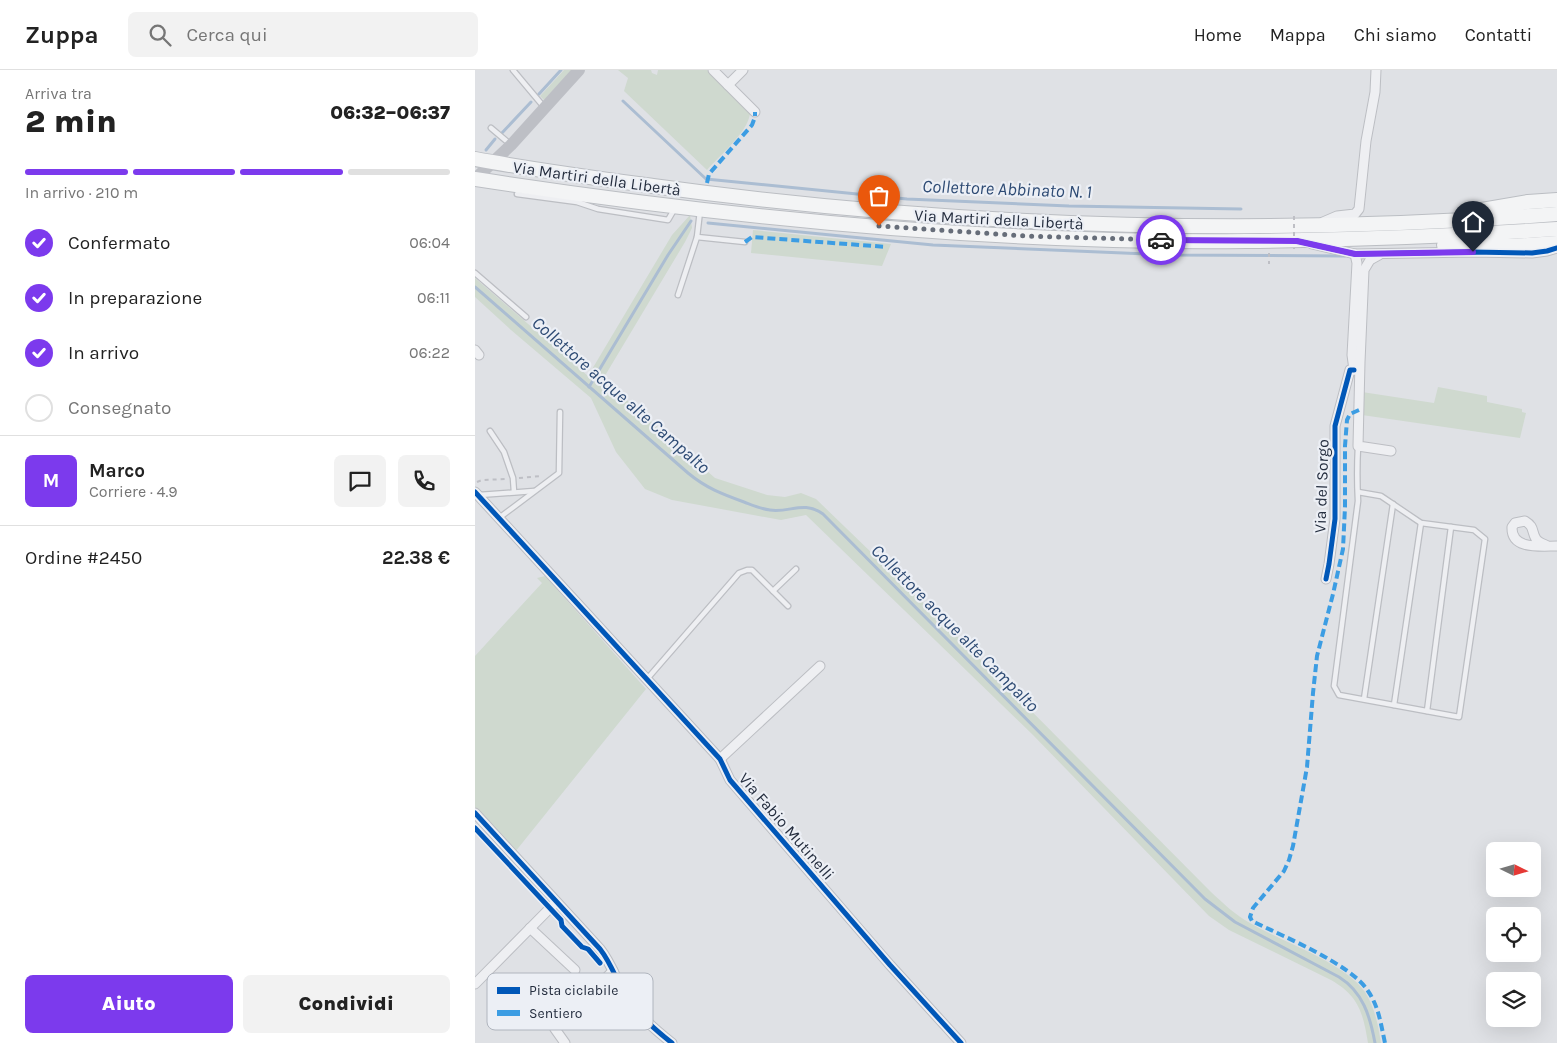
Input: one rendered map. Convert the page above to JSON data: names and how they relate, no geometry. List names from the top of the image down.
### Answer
{
  "streets": {
    "main road": ["Via Martiri della Libertà"],
    "street": ["Via del Sorgo", "Via Fabio Mutinelli"]
  },
  "water": ["Collettore Abbinato N. 1", "Collettore acque alte Campalto"],
  "legend": ["Pista ciclabile", "Sentiero"],
  "north": "right",
  "page": {
    "header": "Zuppa",
    "search": "Cerca qui",
    "nav": [
      "Home",
      "Mappa",
      "Chi siamo",
      "Contatti"
    ],
    "heading": ["2 min", "Arriva tra", "06:32–06:37"],
    "panel": [
      "Marco",
      "Corriere · 4.9",
      "Ordine #2450",
      "22.38 €"
    ],
    "bar": "In arrivo · 210 m",
    "list": [
      ["Confermato", "06:04"],
      ["In preparazione", "06:11"],
      ["In arrivo", "06:22"],
      "Consegnato"
    ],
    "round": "M",
    "buttons": ["Aiuto", "Condividi"]
  }
}
